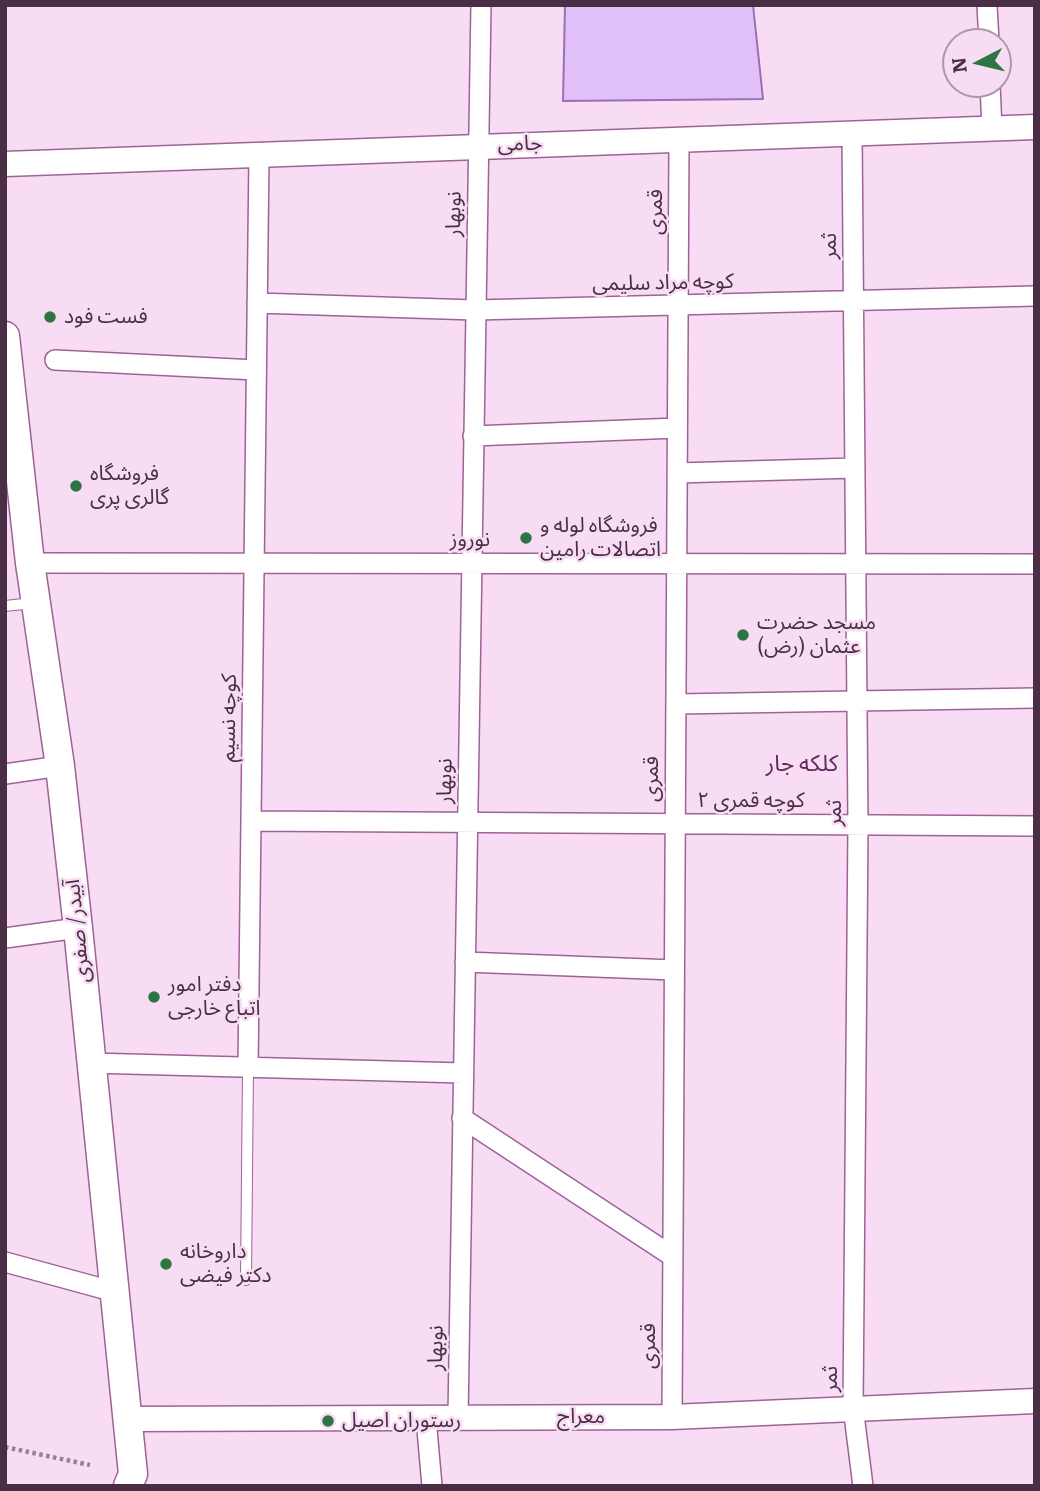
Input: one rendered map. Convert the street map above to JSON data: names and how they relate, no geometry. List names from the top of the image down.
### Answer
{
  "streets": {
    "main road": ["آبیدر/ صفری"],
    "street": [
      "جامی",
      "قمری",
      "نوبهار",
      "ثمر",
      "کوچه مراد سلیمی",
      "نوروز",
      "کوچه نسیم",
      "کوچه قمری ۲",
      "معراج"
    ]
  },
  "crossings": [
    ["جامی", "قمری"],
    ["جامی", "نوبهار"],
    ["جامی", "ثمر"],
    ["جامی", "کوچه نسیم"],
    ["قمری", "کوچه مراد سلیمی"],
    ["قمری", "نوروز"],
    ["قمری", "کوچه قمری ۲"],
    ["قمری", "معراج"],
    ["نوبهار", "کوچه مراد سلیمی"],
    ["نوبهار", "نوروز"],
    ["نوبهار", "کوچه قمری ۲"],
    ["نوبهار", "معراج"],
    ["ثمر", "کوچه مراد سلیمی"],
    ["ثمر", "نوروز"],
    ["ثمر", "کوچه قمری ۲"],
    ["ثمر", "معراج"],
    ["کوچه مراد سلیمی", "کوچه نسیم"],
    ["نوروز", "کوچه نسیم"],
    ["نوروز", "آبیدر/ صفری"],
    ["کوچه نسیم", "کوچه قمری ۲"],
    ["آبیدر/ صفری", "معراج"]
  ],
  "districts": ["کلکه جار"],
  "places": [
    "فست فود",
    "فروشگاه گالری پری",
    "فروشگاه لوله و اتصالات رامین",
    "مسجد حضرت عثمان (رض)",
    "دفتر امور اتباع خارجی",
    "داروخانه دکتر فیضی",
    "رستوران اصیل"
  ],
  "north": "left"
}
